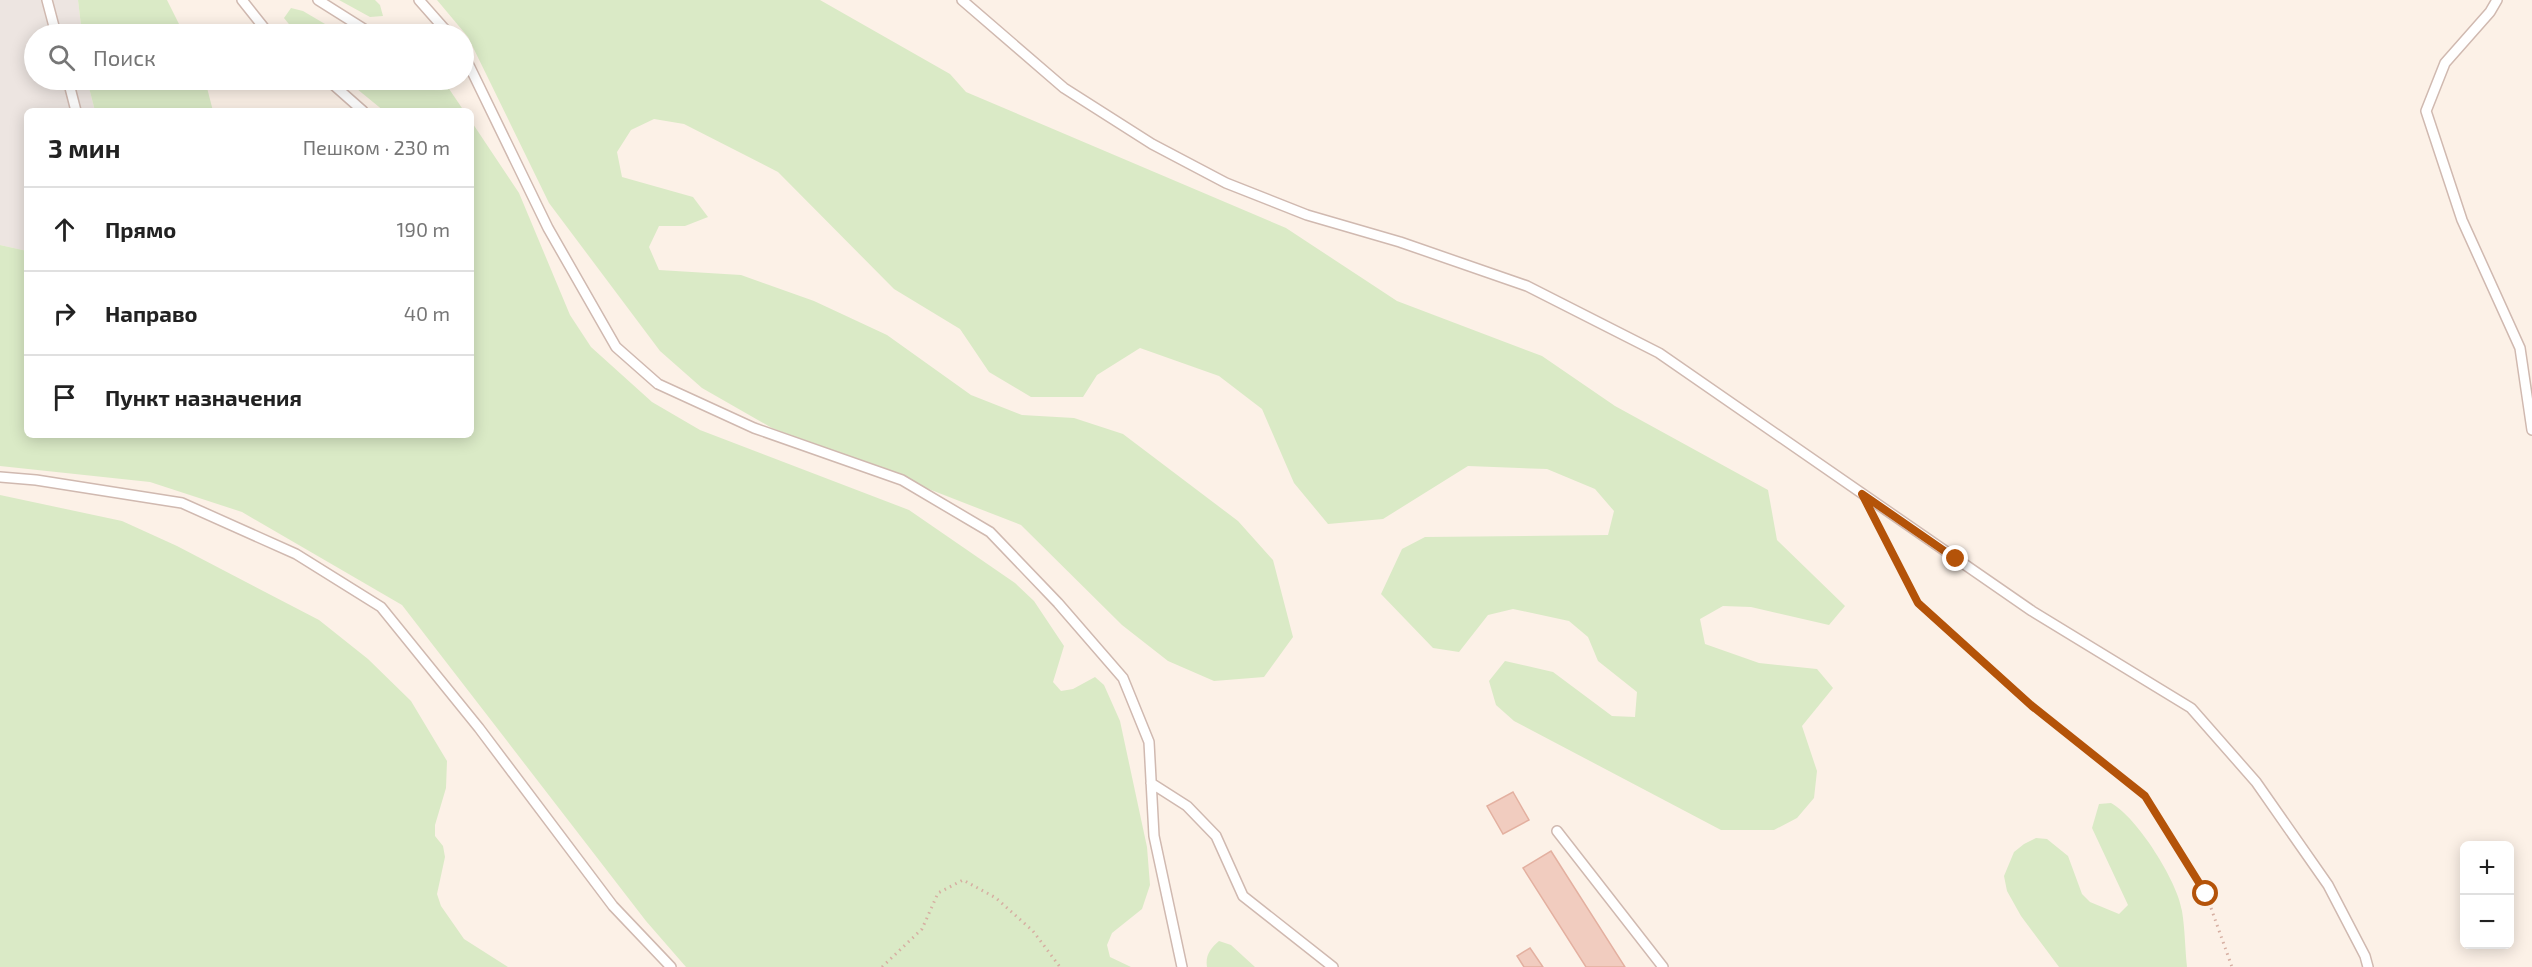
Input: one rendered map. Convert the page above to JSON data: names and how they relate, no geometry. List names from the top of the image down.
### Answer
{
  "page": {
    "search": "Поиск",
    "heading": ["3 мин", "Пешком · 230 m"],
    "list": [
      ["Прямо", "190 m"],
      ["Направо", "40 m"],
      "Пункт назначения"
    ],
    "map_buttons": ["+", "−"]
  }
}
